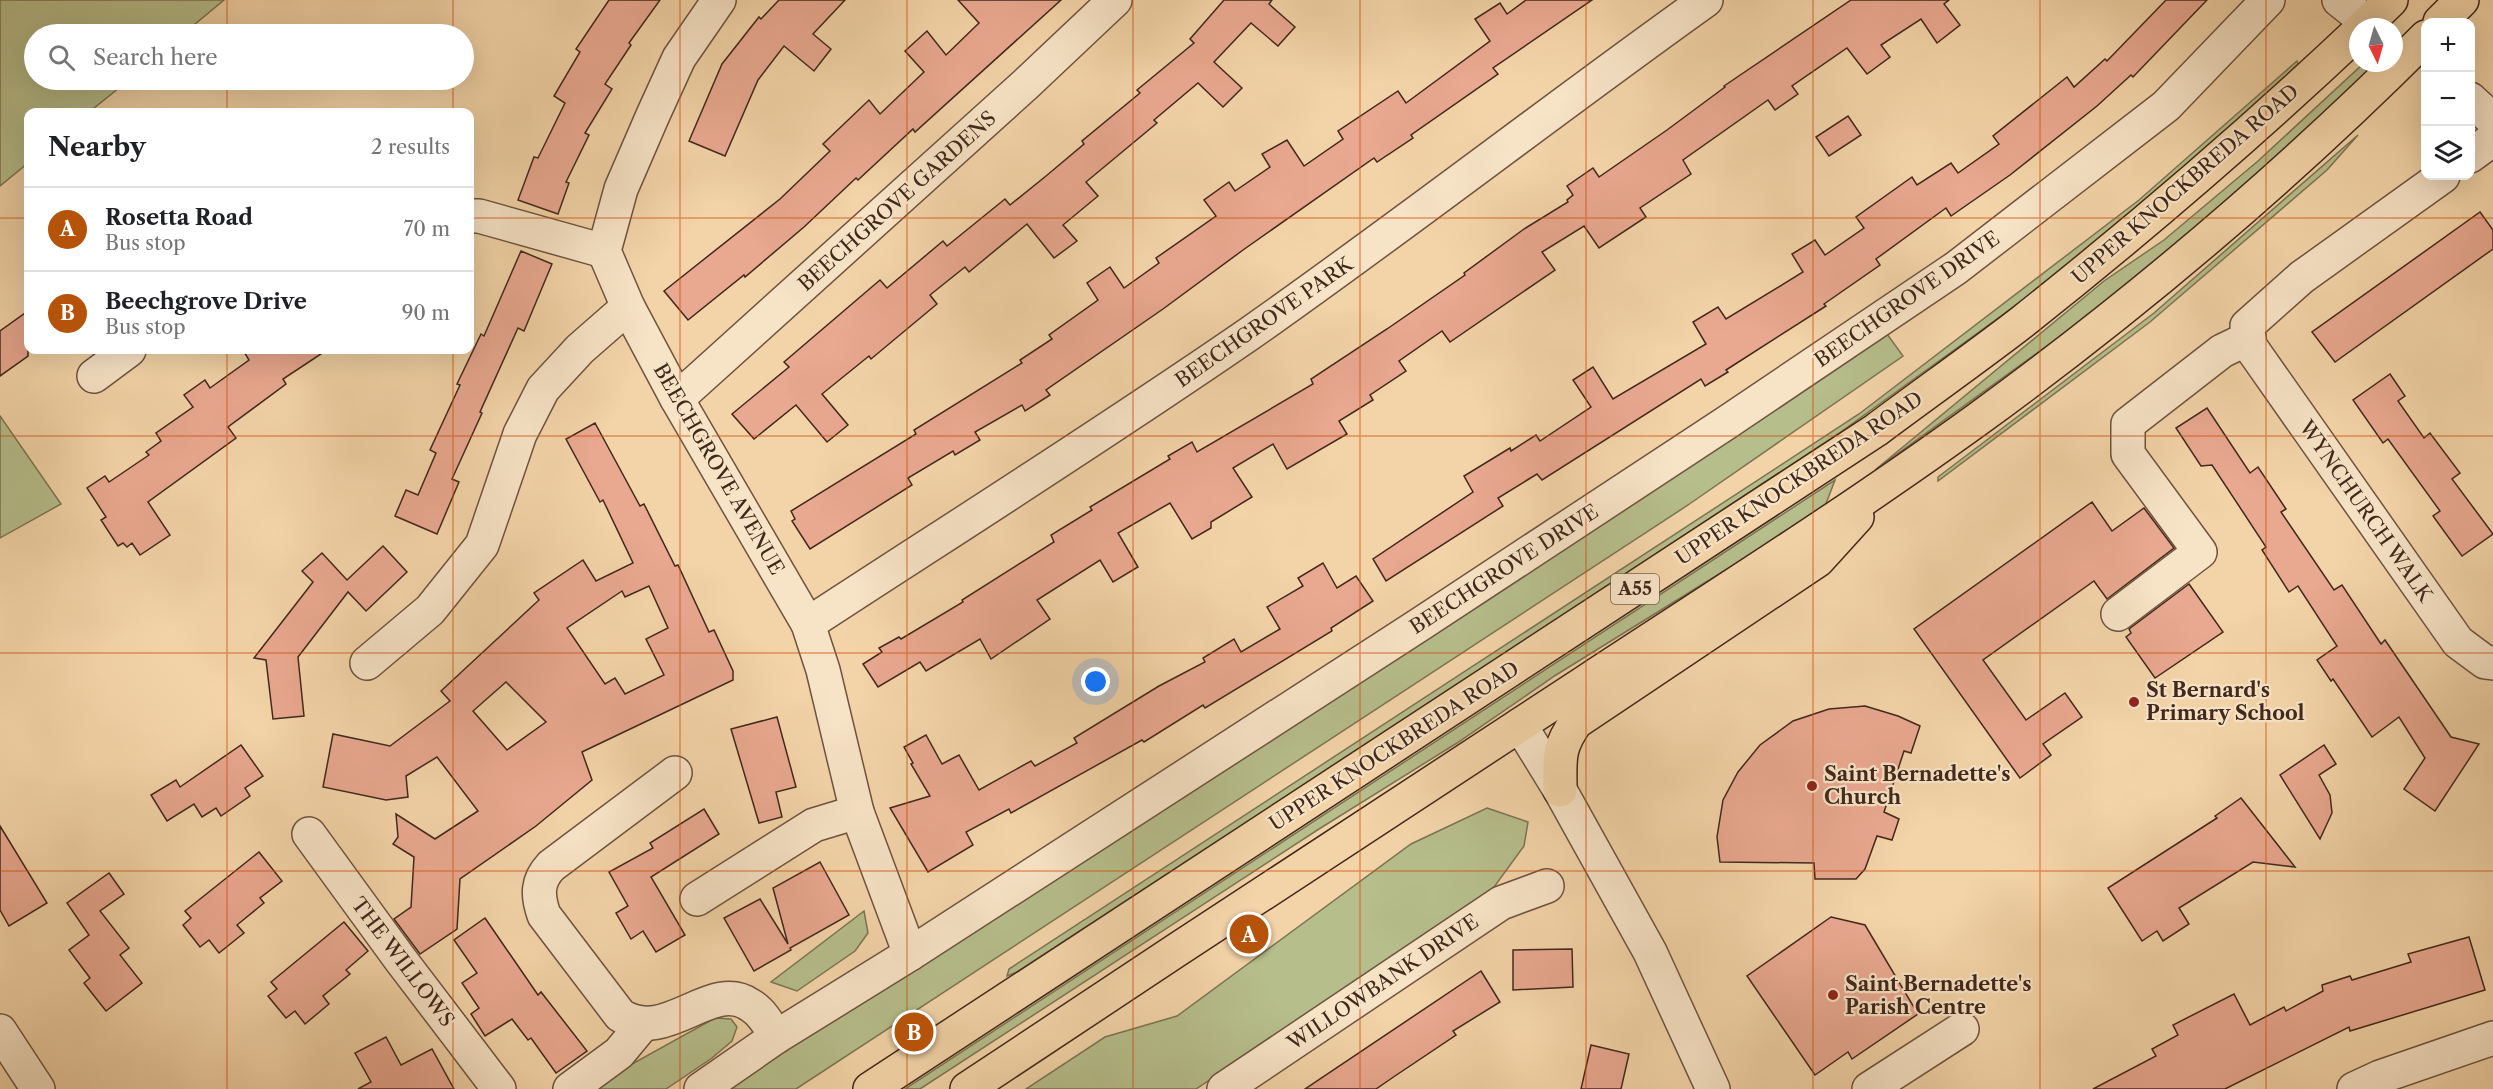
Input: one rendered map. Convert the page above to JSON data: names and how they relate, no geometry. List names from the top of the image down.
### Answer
{
  "streets": {
    "highway": ["UPPER KNOCKBREDA ROAD", "A55"],
    "street": [
      "BEECHGROVE GARDENS",
      "BEECHGROVE DRIVE",
      "BEECHGROVE PARK",
      "BEECHGROVE AVENUE",
      "WYNCHURCH WALK",
      "THE WILLOWS",
      "WILLOWBANK DRIVE"
    ]
  },
  "crossings": [
    ["BEECHGROVE GARDENS", "BEECHGROVE AVENUE"],
    ["BEECHGROVE DRIVE", "BEECHGROVE AVENUE"],
    ["BEECHGROVE PARK", "BEECHGROVE AVENUE"]
  ],
  "places": ["St Bernard's Primary School", "Saint Bernadette's Church", "Saint Bernadette's Parish Centre"],
  "north": "bottom",
  "page": {
    "map_buttons": ["+", "−"],
    "search": "Search here",
    "heading": ["Nearby", "2 results"],
    "list": [
      {
        "mark": "A",
        "name": "Rosetta Road",
        "note": "Bus stop",
        "value": "70 m"
      },
      {
        "mark": "B",
        "name": "Beechgrove Drive",
        "note": "Bus stop",
        "value": "90 m"
      }
    ],
    "pins": ["A", "B"]
  }
}
